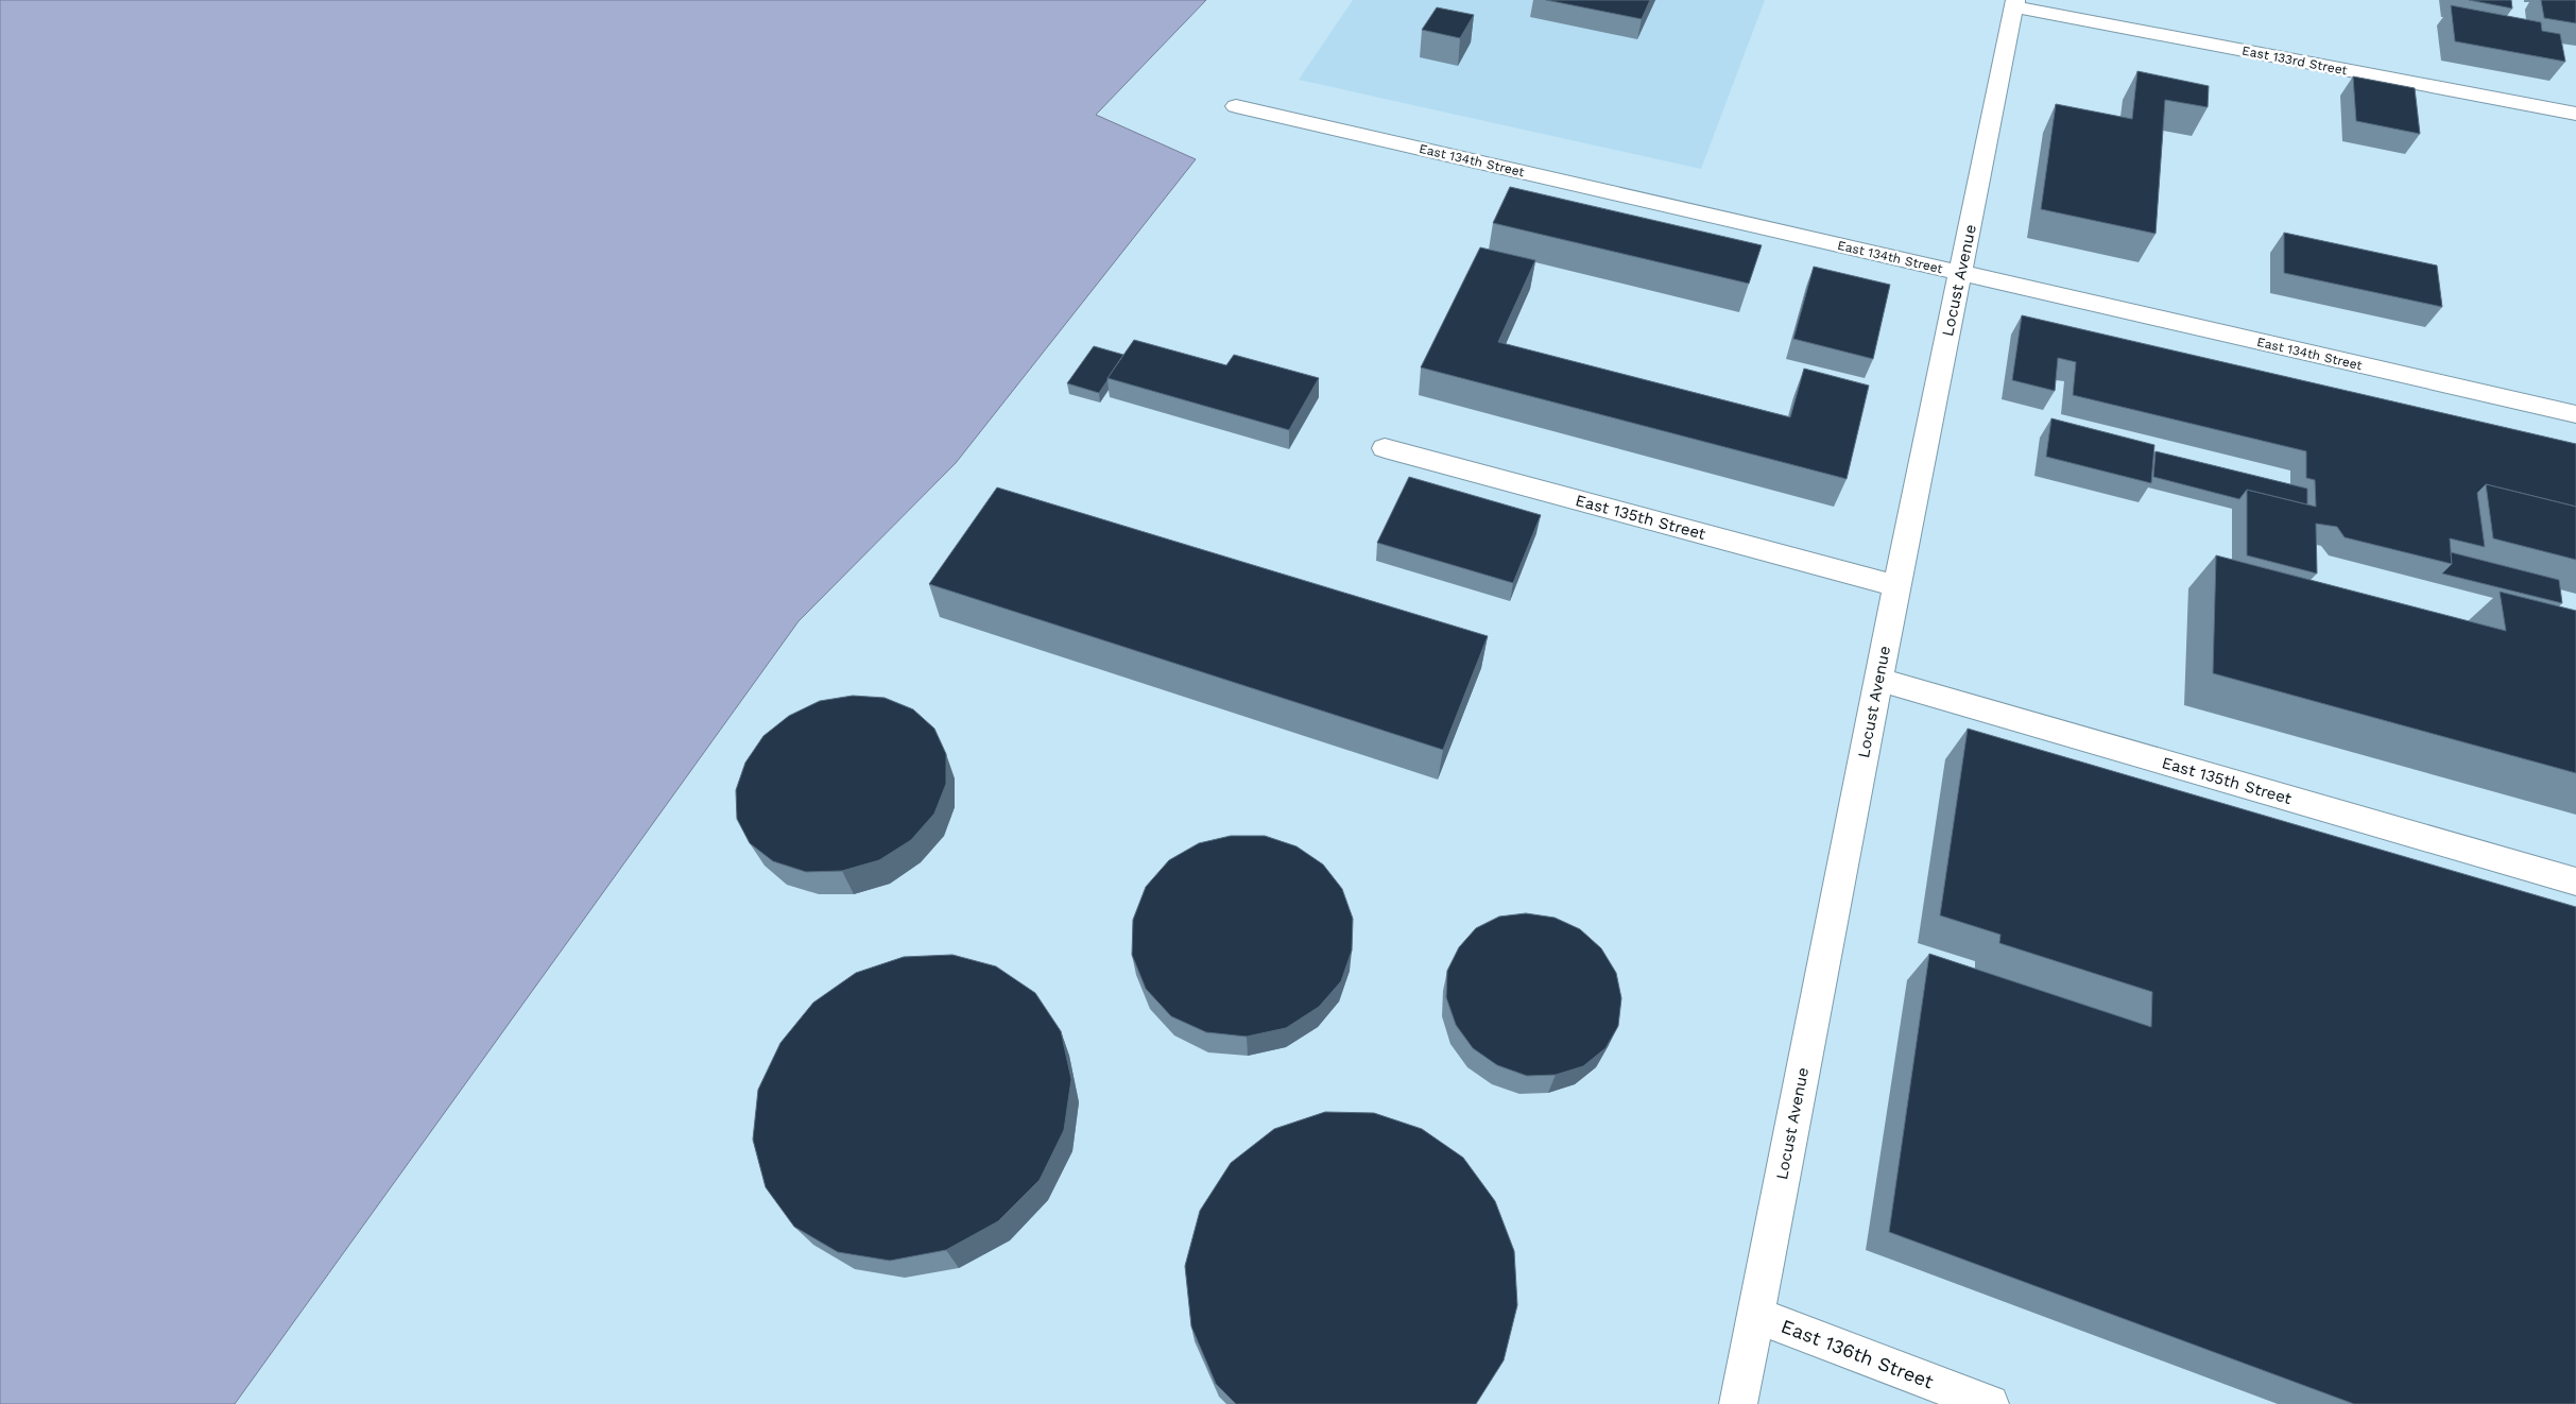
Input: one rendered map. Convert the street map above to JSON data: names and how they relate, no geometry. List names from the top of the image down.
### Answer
{
  "streets": {
    "street": [
      "East 133rd Street",
      "East 134th Street",
      "Locust Avenue",
      "East 135th Street",
      "East 136th Street"
    ]
  },
  "crossings": [
    ["East 133rd Street", "Locust Avenue"],
    ["East 134th Street", "Locust Avenue"],
    ["Locust Avenue", "East 135th Street"],
    ["Locust Avenue", "East 136th Street"]
  ]
}
